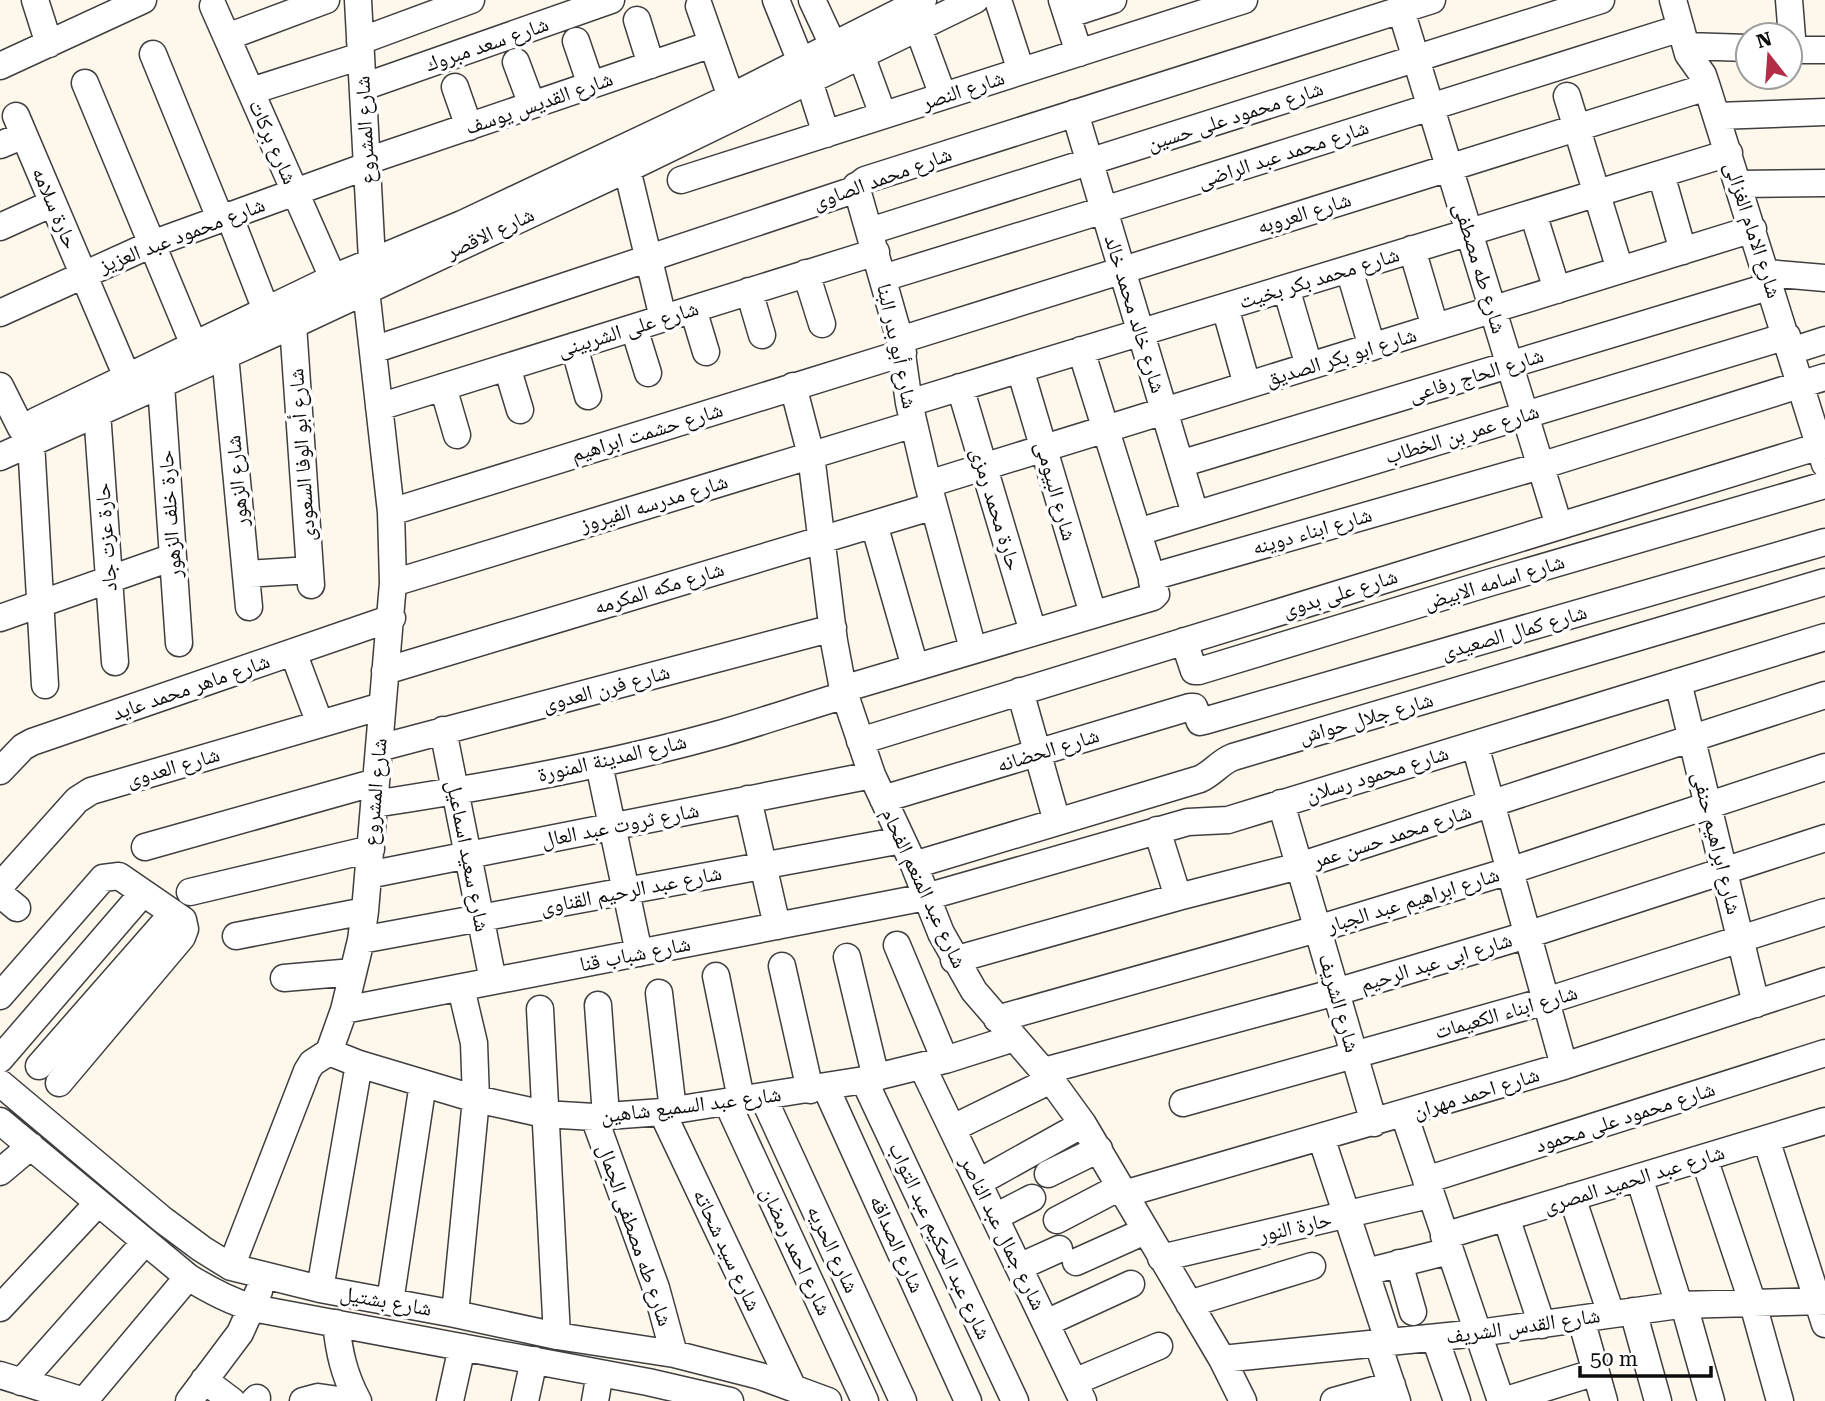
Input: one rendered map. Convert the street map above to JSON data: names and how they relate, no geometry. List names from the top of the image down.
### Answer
{
  "streets": {
    "street": [
      "شارع سعد مبروك",
      "شارع النصر",
      "شارع القديس يوسف",
      "شارع محمود على حسين",
      "شارع المشروع",
      "شارع بركات",
      "شارع محمد عبد الراضى",
      "شارع محمد الصاوى",
      "حارة سلامه",
      "شارع العروبه",
      "شارع الامام الغزالى",
      "شارع الاقصر",
      "شارع محمود عبد العزيز",
      "شارع طه مصطفى",
      "شارع محمد بكر بخيت",
      "شارع خالد محمد خالد",
      "شارع على الشربينى",
      "شارع أبو بدر البنا",
      "شارع ابو بكر الصديق",
      "شارع الحاج رفاعى",
      "شارع حشمت ابراهيم",
      "شارع عمر بن الخطاب",
      "شارع أبو الوفا السعودى",
      "شارع الزهور",
      "شارع البيومى",
      "شارع مدرسه الفيروز",
      "حارة محمد رمزى",
      "حارة خلف الزهور",
      "شارع ابناء دوينه",
      "حارة عزت جاد",
      "شارع اسامه الابيض",
      "شارع مكه المكرمه",
      "شارع على بدوى",
      "شارع كمال الصعيدى",
      "شارع ماهر محمد عايد",
      "شارع فرن العدوى",
      "شارع جلال حواش",
      "شارع الحضانه",
      "شارع المدينة المنورة",
      "شارع العدوى",
      "شارع محمود رسلان",
      "شارع ثروت عبد العال",
      "شارع محمد حسن عمر",
      "شارع ابراهيم حنفى",
      "شارع سعيد اسماعيل",
      "شارع عبد المنعم الفحام",
      "شارع عبد الرحيم القناوى",
      "شارع ابراهيم عبد الجبار",
      "شارع شباب قنا",
      "شارع ابى عبد الرحيم",
      "شارع الشريف",
      "شارع ابناء الكعيمات",
      "شارع احمد مهران",
      "شارع عبد السميع شاهين",
      "شارع محمود على محمود",
      "شارع عبد الحميد المصرى",
      "حارة النور",
      "شارع جمال عبد الناصر",
      "شارع طه مصطفى الجمال",
      "شارع عبد الحكيم عبد التواب",
      "شارع الصداقه",
      "شارع الحريه",
      "شارع سيد شحاته",
      "شارع احمد رمضان",
      "شارع بشتيل",
      "شارع القدس الشريف"
    ]
  },
  "crossings": [
    ["شارع سعد مبروك", "شارع المشروع"],
    ["شارع النصر", "شارع الاقصر"],
    ["شارع القديس يوسف", "شارع المشروع"],
    ["شارع القديس يوسف", "شارع محمود عبد العزيز"],
    ["شارع محمود على حسين", "شارع طه مصطفى"],
    ["شارع محمود على حسين", "شارع خالد محمد خالد"],
    ["شارع محمود على حسين", "شارع على الشربينى"],
    ["شارع محمود على حسين", "شارع أبو بدر البنا"],
    ["شارع المشروع", "شارع محمد الصاوى"],
    ["شارع المشروع", "شارع الاقصر"],
    ["شارع المشروع", "شارع محمود عبد العزيز"],
    ["شارع المشروع", "شارع على الشربينى"],
    ["شارع المشروع", "شارع حشمت ابراهيم"],
    ["شارع المشروع", "شارع مدرسه الفيروز"],
    ["شارع المشروع", "شارع مكه المكرمه"],
    ["شارع المشروع", "شارع ماهر محمد عايد"],
    ["شارع المشروع", "شارع فرن العدوى"],
    ["شارع المشروع", "شارع المدينة المنورة"],
    ["شارع المشروع", "شارع العدوى"],
    ["شارع المشروع", "شارع ثروت عبد العال"],
    ["شارع المشروع", "شارع عبد الرحيم القناوى"],
    ["شارع المشروع", "شارع شباب قنا"],
    ["شارع المشروع", "شارع عبد السميع شاهين"],
    ["شارع المشروع", "شارع بشتيل"],
    ["شارع بركات", "شارع الاقصر"],
    ["شارع بركات", "شارع محمود عبد العزيز"],
    ["شارع محمد عبد الراضى", "شارع الامام الغزالى"],
    ["شارع محمد عبد الراضى", "شارع طه مصطفى"],
    ["شارع محمد عبد الراضى", "شارع خالد محمد خالد"],
    ["شارع محمد عبد الراضى", "شارع أبو بدر البنا"],
    ["شارع محمد الصاوى", "شارع طه مصطفى"],
    ["شارع محمد الصاوى", "شارع خالد محمد خالد"],
    ["شارع محمد الصاوى", "شارع أبو بدر البنا"],
    ["حارة سلامه", "شارع الاقصر"],
    ["حارة سلامه", "شارع محمود عبد العزيز"],
    ["شارع العروبه", "شارع الامام الغزالى"],
    ["شارع العروبه", "شارع طه مصطفى"],
    ["شارع العروبه", "شارع خالد محمد خالد"],
    ["شارع العروبه", "شارع أبو بدر البنا"],
    ["شارع العروبه", "شارع حشمت ابراهيم"],
    ["شارع الامام الغزالى", "شارع محمد بكر بخيت"],
    ["شارع الامام الغزالى", "شارع ابو بكر الصديق"],
    ["شارع الامام الغزالى", "شارع الحاج رفاعى"],
    ["شارع الامام الغزالى", "شارع عمر بن الخطاب"],
    ["شارع الامام الغزالى", "شارع ابناء دوينه"],
    ["شارع الامام الغزالى", "شارع على بدوى"],
    ["شارع الاقصر", "شارع أبو الوفا السعودى"],
    ["شارع الاقصر", "شارع الزهور"],
    ["شارع الاقصر", "حارة خلف الزهور"],
    ["شارع الاقصر", "حارة عزت جاد"],
    ["شارع طه مصطفى", "شارع محمد بكر بخيت"],
    ["شارع طه مصطفى", "شارع ابو بكر الصديق"],
    ["شارع طه مصطفى", "شارع الحاج رفاعى"],
    ["شارع طه مصطفى", "شارع عمر بن الخطاب"],
    ["شارع طه مصطفى", "شارع ابناء دوينه"],
    ["شارع طه مصطفى", "شارع على بدوى"],
    ["شارع محمد بكر بخيت", "شارع خالد محمد خالد"],
    ["شارع محمد بكر بخيت", "شارع أبو بدر البنا"],
    ["شارع محمد بكر بخيت", "شارع البيومى"],
    ["شارع محمد بكر بخيت", "شارع مدرسه الفيروز"],
    ["شارع محمد بكر بخيت", "حارة محمد رمزى"],
    ["شارع خالد محمد خالد", "شارع ابو بكر الصديق"],
    ["شارع خالد محمد خالد", "شارع الحاج رفاعى"],
    ["شارع خالد محمد خالد", "شارع عمر بن الخطاب"],
    ["شارع على الشربينى", "شارع أبو بدر البنا"],
    ["شارع أبو بدر البنا", "شارع ابو بكر الصديق"],
    ["شارع أبو بدر البنا", "شارع حشمت ابراهيم"],
    ["شارع أبو بدر البنا", "شارع مدرسه الفيروز"],
    ["شارع أبو بدر البنا", "شارع مكه المكرمه"],
    ["شارع ابو بكر الصديق", "شارع البيومى"],
    ["شارع ابو بكر الصديق", "حارة محمد رمزى"],
    ["شارع ابو بكر الصديق", "شارع مكه المكرمه"],
    ["شارع حشمت ابراهيم", "شارع عبد المنعم الفحام"],
    ["شارع أبو الوفا السعودى", "شارع الزهور"],
    ["شارع مدرسه الفيروز", "شارع عبد المنعم الفحام"],
    ["شارع اسامه الابيض", "شارع على بدوى"],
    ["شارع مكه المكرمه", "شارع عبد المنعم الفحام"],
    ["شارع على بدوى", "شارع عبد المنعم الفحام"],
    ["شارع كمال الصعيدى", "شارع الحضانه"],
    ["شارع فرن العدوى", "شارع سعيد اسماعيل"],
    ["شارع فرن العدوى", "شارع عبد المنعم الفحام"],
    ["شارع جلال حواش", "شارع عبد المنعم الفحام"],
    ["شارع الحضانه", "شارع عبد المنعم الفحام"],
    ["شارع المدينة المنورة", "شارع سعيد اسماعيل"],
    ["شارع المدينة المنورة", "شارع عبد المنعم الفحام"],
    ["شارع محمود رسلان", "شارع ابراهيم حنفى"],
    ["شارع محمود رسلان", "شارع عبد المنعم الفحام"],
    ["شارع محمود رسلان", "شارع شباب قنا"],
    ["شارع محمود رسلان", "شارع الشريف"],
    ["شارع ثروت عبد العال", "شارع سعيد اسماعيل"],
    ["شارع ثروت عبد العال", "شارع عبد المنعم الفحام"],
    ["شارع محمد حسن عمر", "شارع ابراهيم حنفى"],
    ["شارع محمد حسن عمر", "شارع عبد المنعم الفحام"],
    ["شارع محمد حسن عمر", "شارع الشريف"],
    ["شارع ابراهيم حنفى", "شارع ابراهيم عبد الجبار"],
    ["شارع ابراهيم حنفى", "شارع ابى عبد الرحيم"],
    ["شارع ابراهيم حنفى", "شارع ابناء الكعيمات"],
    ["شارع ابراهيم حنفى", "شارع احمد مهران"],
    ["شارع سعيد اسماعيل", "شارع عبد الرحيم القناوى"],
    ["شارع سعيد اسماعيل", "شارع شباب قنا"],
    ["شارع عبد المنعم الفحام", "شارع عبد الرحيم القناوى"],
    ["شارع عبد المنعم الفحام", "شارع ابراهيم عبد الجبار"],
    ["شارع عبد المنعم الفحام", "شارع شباب قنا"],
    ["شارع عبد المنعم الفحام", "شارع ابى عبد الرحيم"],
    ["شارع عبد المنعم الفحام", "شارع احمد مهران"],
    ["شارع عبد المنعم الفحام", "شارع عبد السميع شاهين"],
    ["شارع عبد المنعم الفحام", "حارة النور"],
    ["شارع عبد المنعم الفحام", "شارع القدس الشريف"],
    ["شارع ابراهيم عبد الجبار", "شارع الشريف"],
    ["شارع ابراهيم عبد الجبار", "شارع عبد السميع شاهين"],
    ["شارع ابى عبد الرحيم", "شارع الشريف"],
    ["شارع ابى عبد الرحيم", "شارع جمال عبد الناصر"],
    ["شارع الشريف", "شارع ابناء الكعيمات"],
    ["شارع الشريف", "شارع احمد مهران"],
    ["شارع عبد السميع شاهين", "شارع جمال عبد الناصر"],
    ["شارع عبد السميع شاهين", "شارع طه مصطفى الجمال"],
    ["شارع عبد السميع شاهين", "شارع عبد الحكيم عبد التواب"],
    ["شارع عبد السميع شاهين", "شارع الصداقه"],
    ["شارع عبد السميع شاهين", "شارع الحريه"],
    ["شارع عبد السميع شاهين", "شارع سيد شحاته"],
    ["شارع عبد السميع شاهين", "شارع احمد رمضان"],
    ["شارع محمود على محمود", "حارة النور"],
    ["شارع طه مصطفى الجمال", "شارع بشتيل"],
    ["شارع الحريه", "شارع احمد رمضان"],
    ["شارع سيد شحاته", "شارع بشتيل"]
  ],
  "scale_bar": "50 m",
  "north": "top"
}
